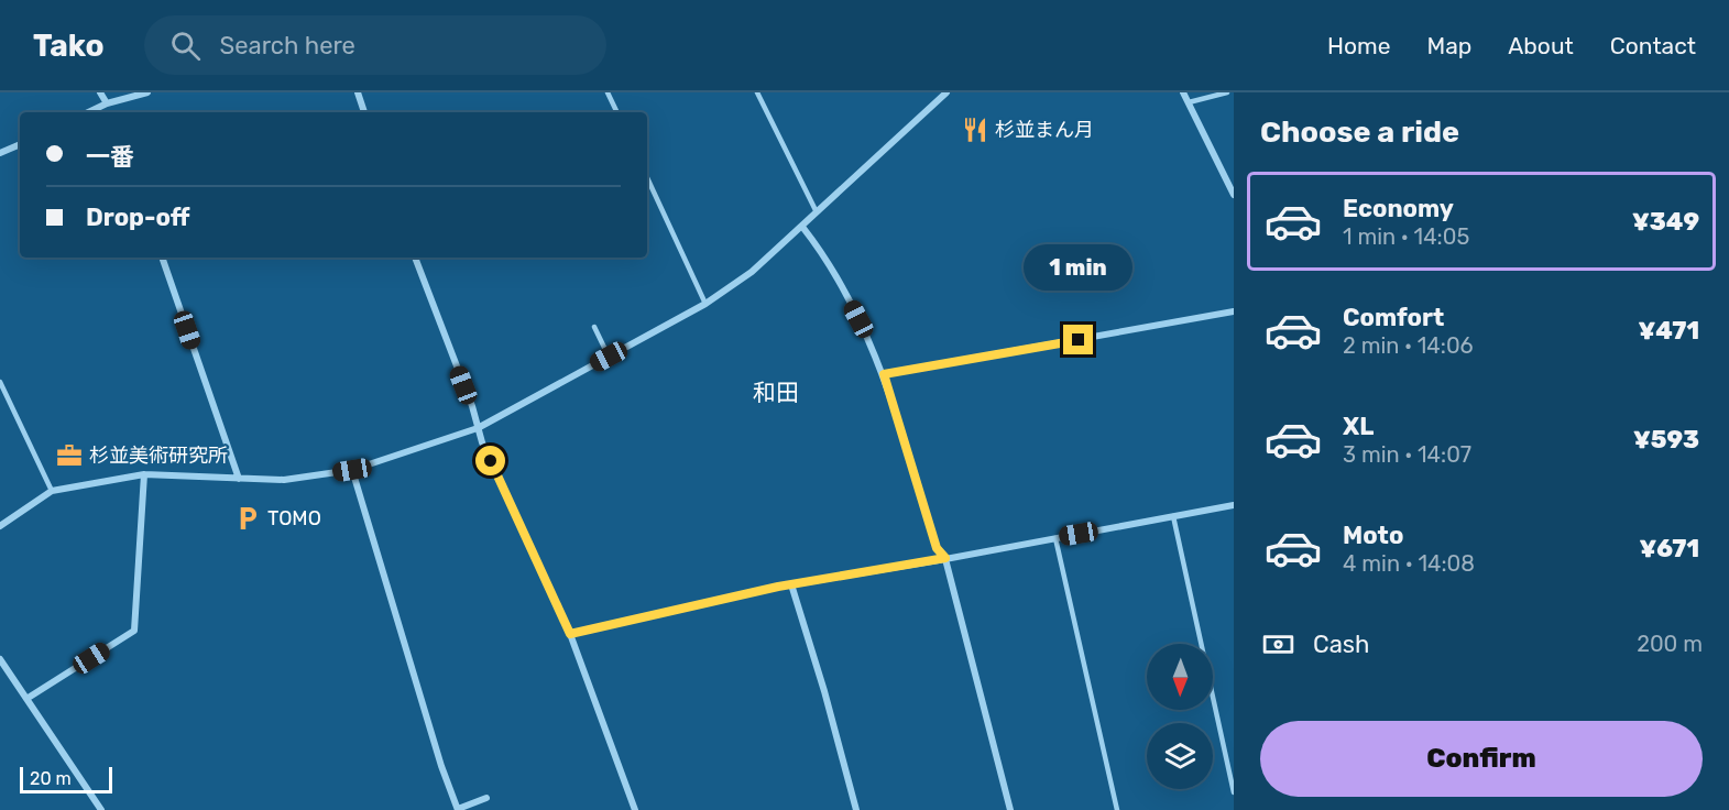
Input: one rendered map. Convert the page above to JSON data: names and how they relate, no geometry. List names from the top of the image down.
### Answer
{
  "districts": ["和田"],
  "places": {
    "restaurant": ["杉並まん月"],
    "office": ["杉並美術研究所"],
    "parking": ["TOMO"]
  },
  "scale_bar": "20 m",
  "north": "bottom",
  "page": {
    "header": "Tako",
    "search": "Search here",
    "nav": [
      "Home",
      "Map",
      "About",
      "Contact"
    ],
    "heading": "Choose a ride",
    "banner": ["一番", "Drop-off"],
    "list": [
      {
        "name": "Economy",
        "note": "1 min · 14:05",
        "value": "¥349"
      },
      {
        "name": "Comfort",
        "note": "2 min · 14:06",
        "value": "¥471"
      },
      {
        "name": "XL",
        "note": "3 min · 14:07",
        "value": "¥593"
      },
      {
        "name": "Moto",
        "note": "4 min · 14:08",
        "value": "¥671"
      }
    ],
    "bubble": "1 min",
    "pay": ["Cash", "200 m"],
    "buttons": "Confirm",
    "scale": "20 m"
  }
}
